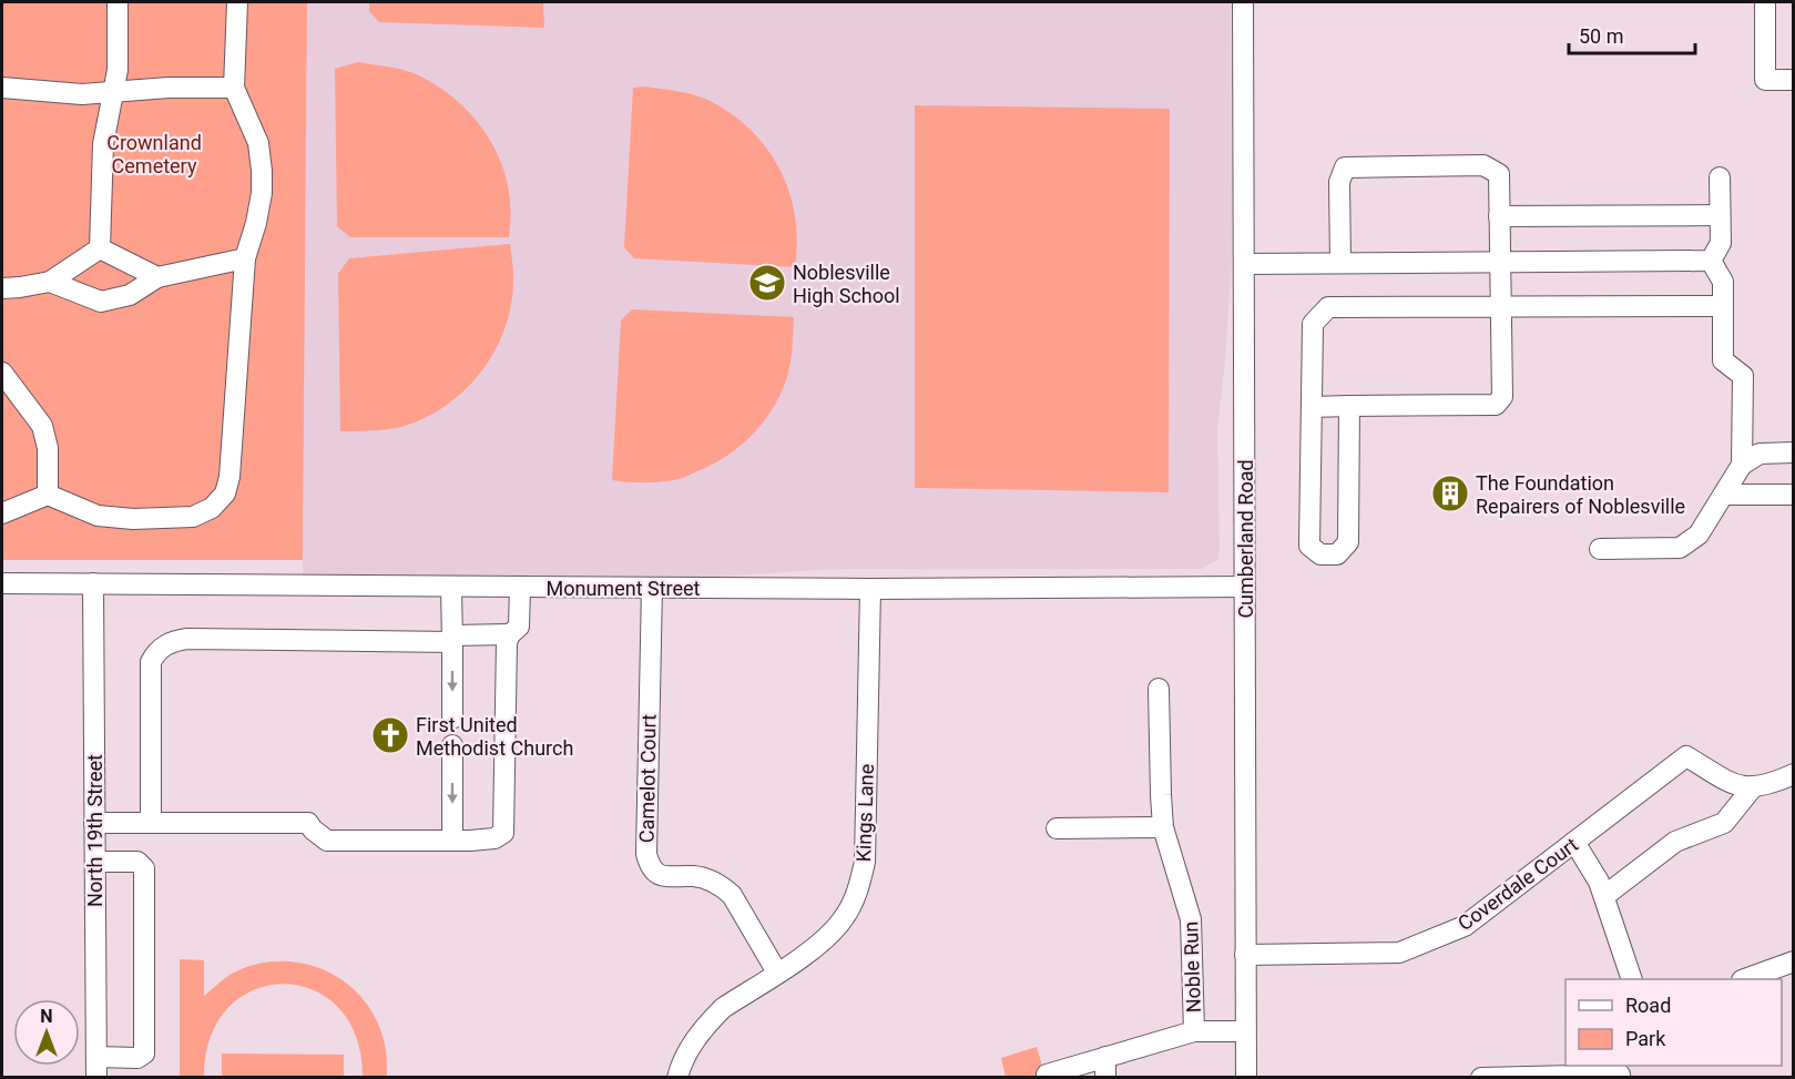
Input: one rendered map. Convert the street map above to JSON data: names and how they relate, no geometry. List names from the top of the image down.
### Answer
{
  "streets": {
    "street": [
      "Cumberland Road",
      "Monument Street",
      "Camelot Court",
      "Kings Lane",
      "North 19th Street",
      "Coverdale Court",
      "Noble Run"
    ]
  },
  "crossings": [
    ["Cumberland Road", "Monument Street"],
    ["Cumberland Road", "Coverdale Court"],
    ["Cumberland Road", "Noble Run"],
    ["Monument Street", "Camelot Court"],
    ["Monument Street", "Kings Lane"],
    ["Monument Street", "North 19th Street"],
    ["Camelot Court", "Kings Lane"]
  ],
  "parks": ["Crownland Cemetery"],
  "places": {
    "school or university": ["Noblesville High School"],
    "building": ["The Foundation Repairers of Noblesville"],
    "church": ["First United Methodist Church"]
  },
  "legend": ["Road", "Park"],
  "scale_bar": "50 m",
  "north": "top"
}
